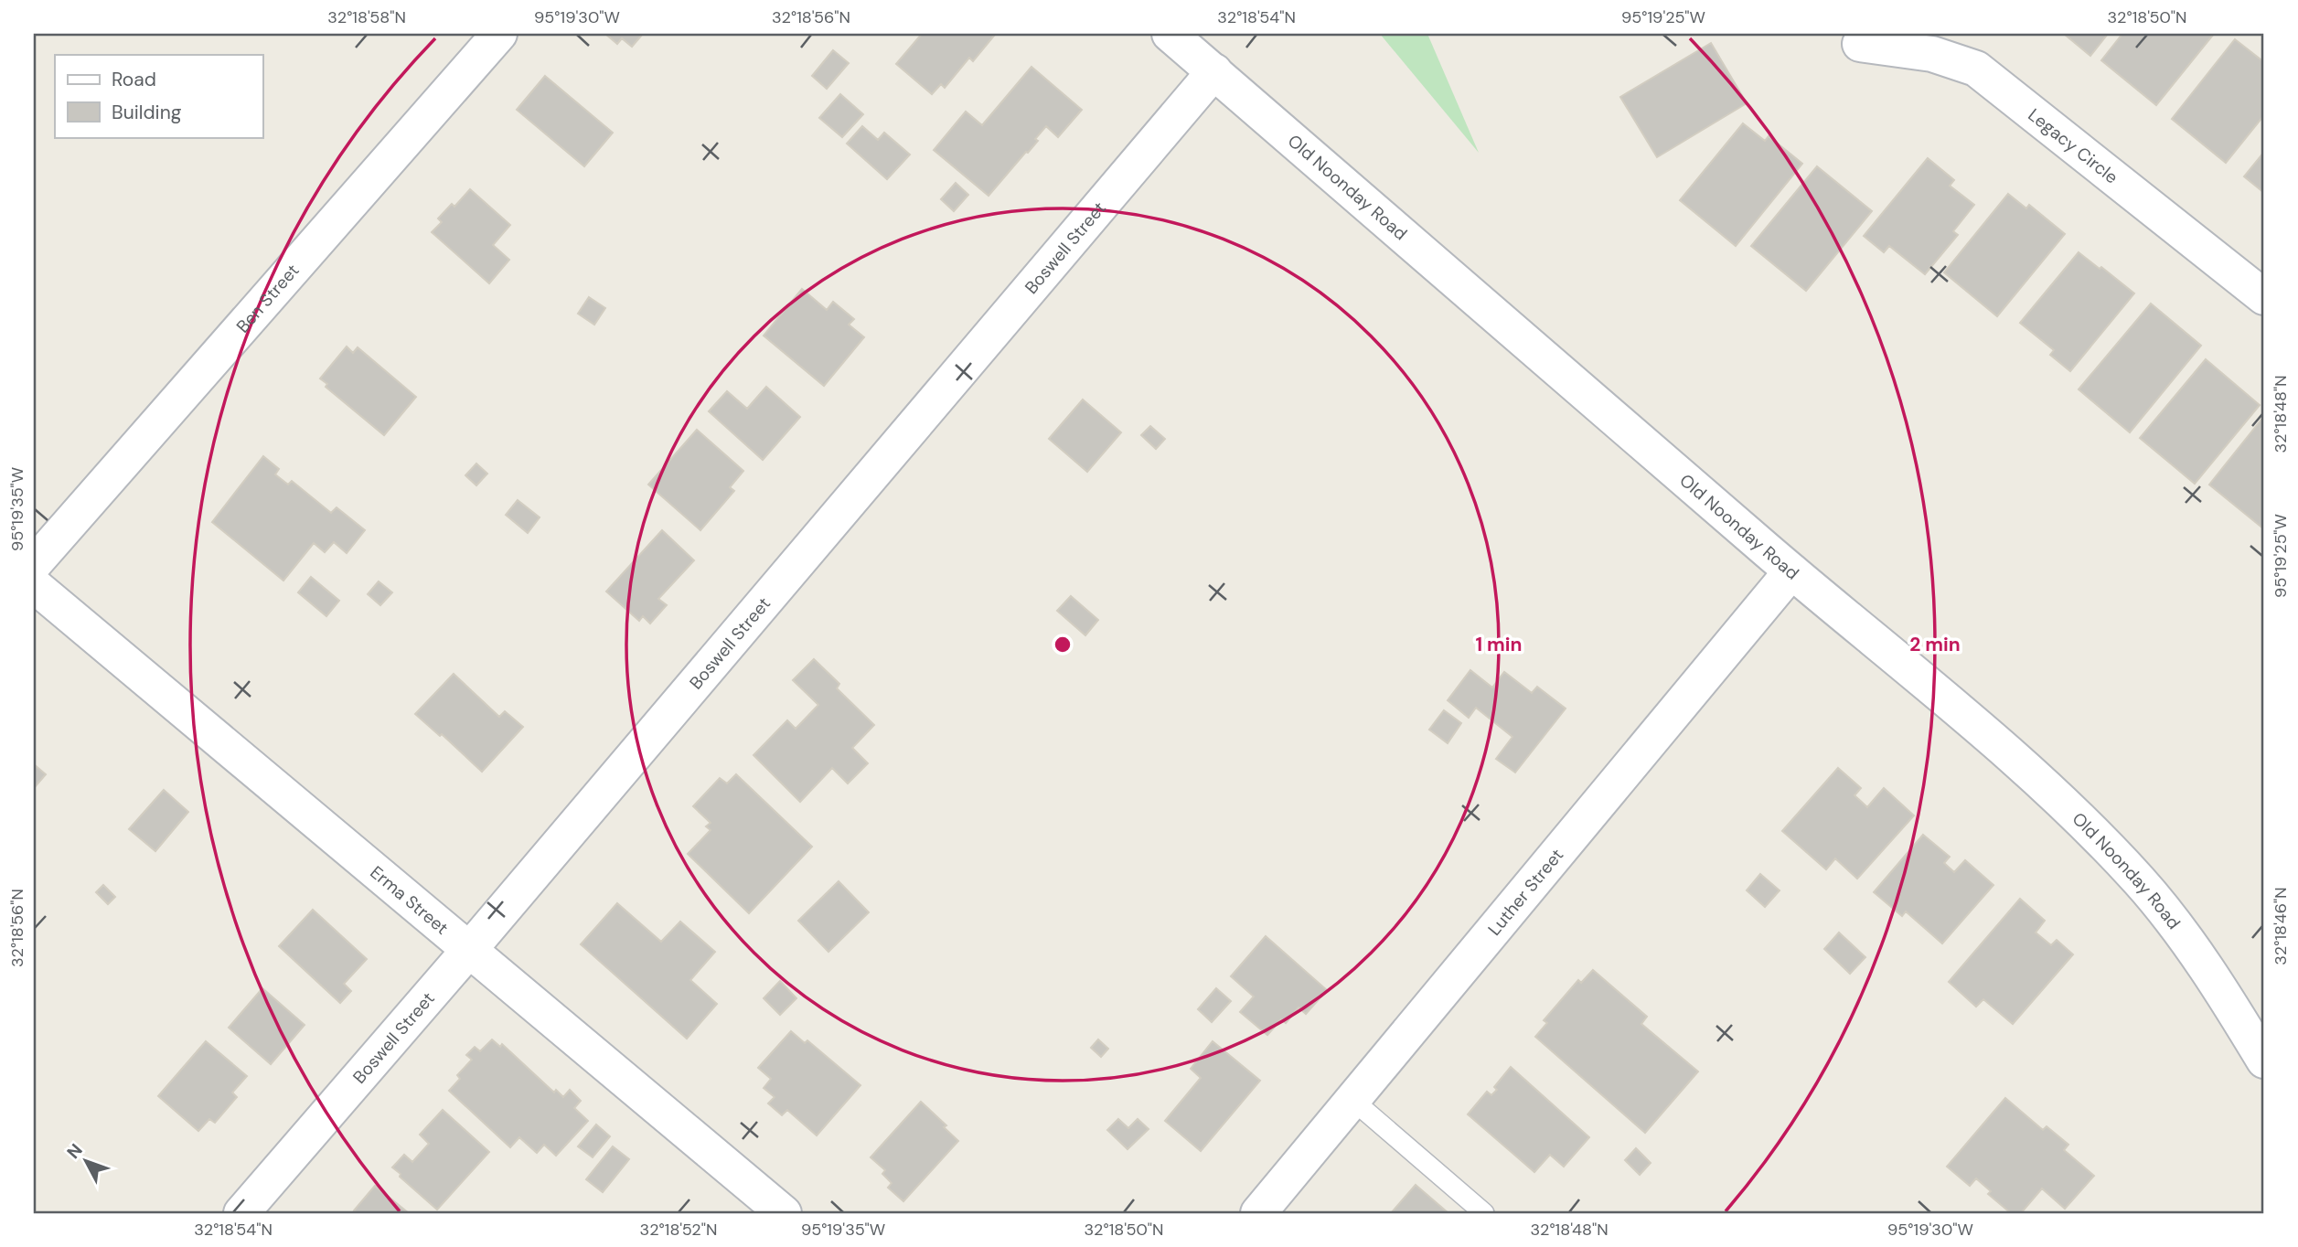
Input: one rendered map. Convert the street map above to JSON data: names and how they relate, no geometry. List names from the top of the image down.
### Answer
{
  "streets": {
    "street": [
      "Legacy Circle",
      "Old Noonday Road",
      "Boswell Street",
      "Ben Street",
      "Luther Street",
      "Erma Street"
    ]
  },
  "crossings": [
    ["Old Noonday Road", "Boswell Street"],
    ["Old Noonday Road", "Luther Street"],
    ["Boswell Street", "Erma Street"]
  ],
  "legend": ["Road", "Building"],
  "north": "top left",
  "coordinates": [
    "32°18'58\"N",
    "95°19'30\"W",
    "32°18'56\"N",
    "32°18'54\"N",
    "95°19'25\"W",
    "32°18'50\"N",
    "32°18'48\"N",
    "95°19'35\"W",
    "32°18'46\"N",
    "32°18'52\"N"
  ],
  "rings": ["1 min", "2 min"]
}
